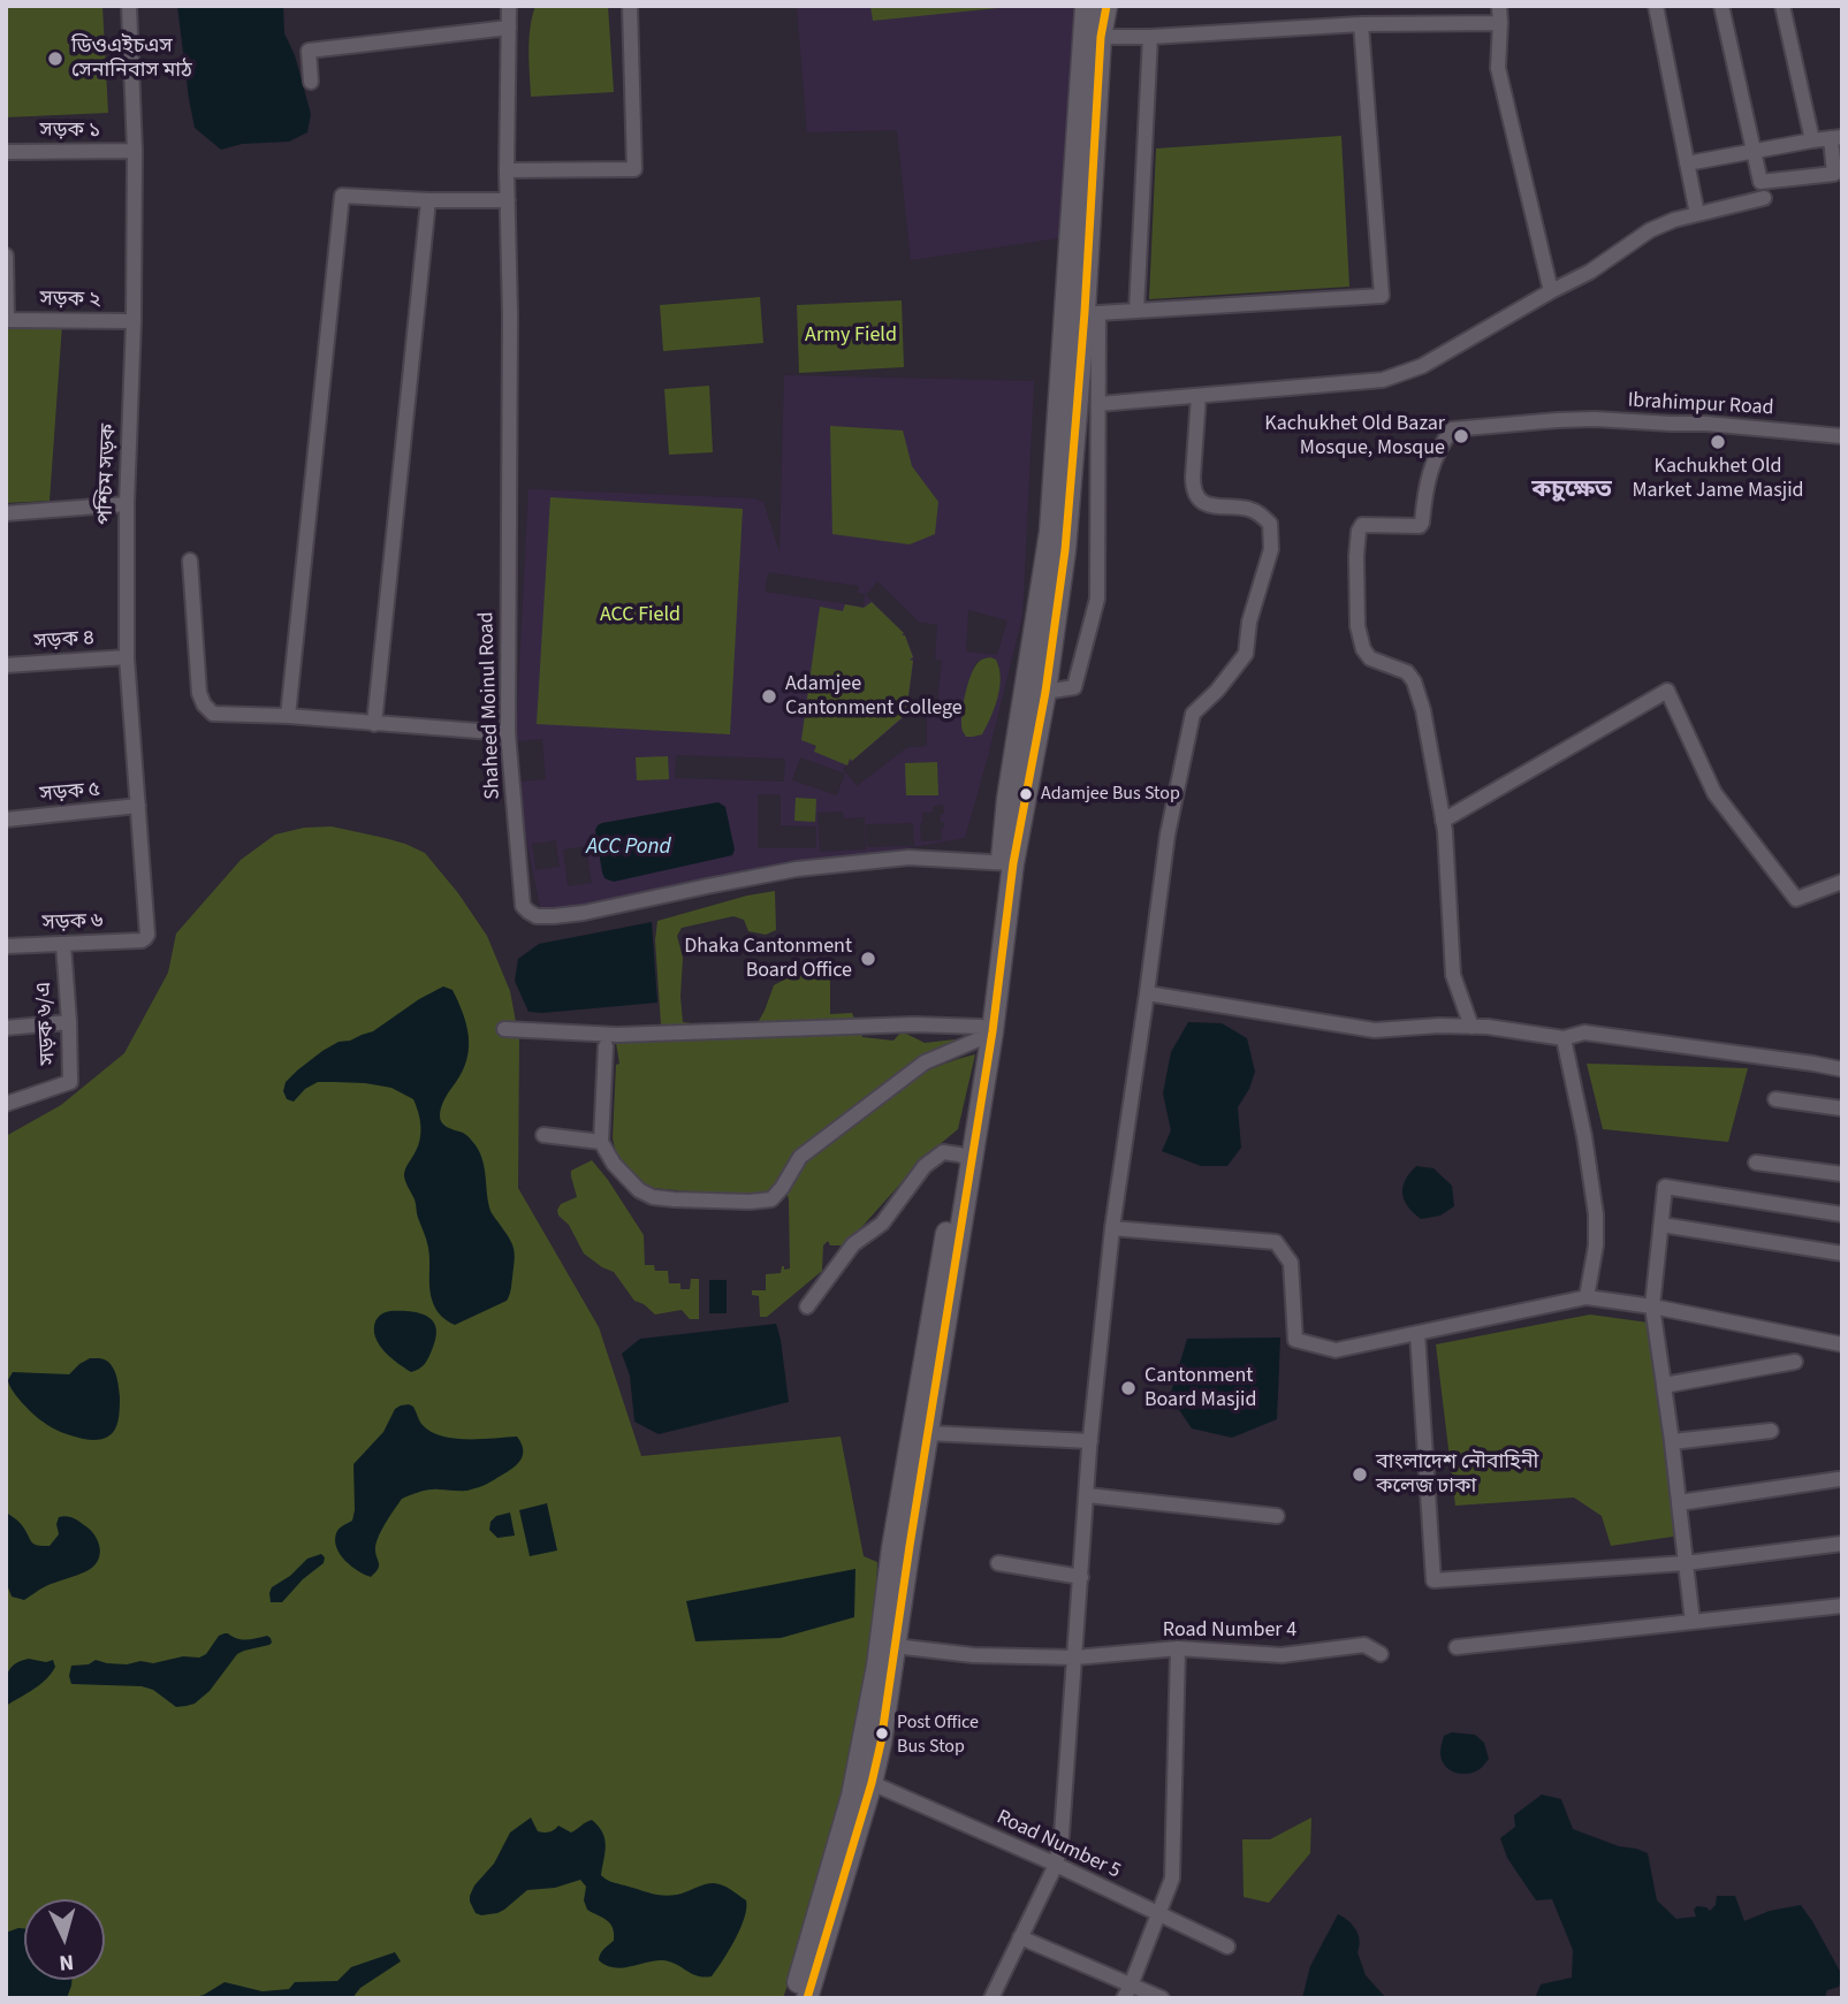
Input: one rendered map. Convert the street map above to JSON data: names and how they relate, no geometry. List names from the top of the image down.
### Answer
{
  "streets": {
    "street": [
      "সড়ক ১",
      "সড়ক ২",
      "Ibrahimpur Road",
      "পশ্চিম সড়ক",
      "সড়ক ৪",
      "Shaheed Moinul Road",
      "সড়ক ৫",
      "সড়ক ৬",
      "সড়ক ৬/এ",
      "Road Number 4",
      "Road Number 5"
    ]
  },
  "crossings": [
    ["সড়ক ১", "পশ্চিম সড়ক"],
    ["সড়ক ২", "পশ্চিম সড়ক"],
    ["পশ্চিম সড়ক", "সড়ক ৪"],
    ["পশ্চিম সড়ক", "সড়ক ৫"],
    ["পশ্চিম সড়ক", "সড়ক ৬"],
    ["সড়ক ৬", "সড়ক ৬/এ"]
  ],
  "districts": ["কচুক্ষেত"],
  "water": ["ACC Pond"],
  "parks": ["Army Field", "ACC Field"],
  "places": [
    "ডিওএইচএস সেনানিবাস মাঠ",
    "Kachukhet Old Bazar Mosque, Mosque",
    "Kachukhet Old Market Jame Masjid",
    "Adamjee Cantonment College",
    "Adamjee Bus Stop",
    "Dhaka Cantonment Board Office",
    "Cantonment Board Masjid",
    "বাংলাদেশ নৌবাহিনী কলেজ ঢাকা",
    "Post Office Bus Stop"
  ],
  "north": "bottom"
}
